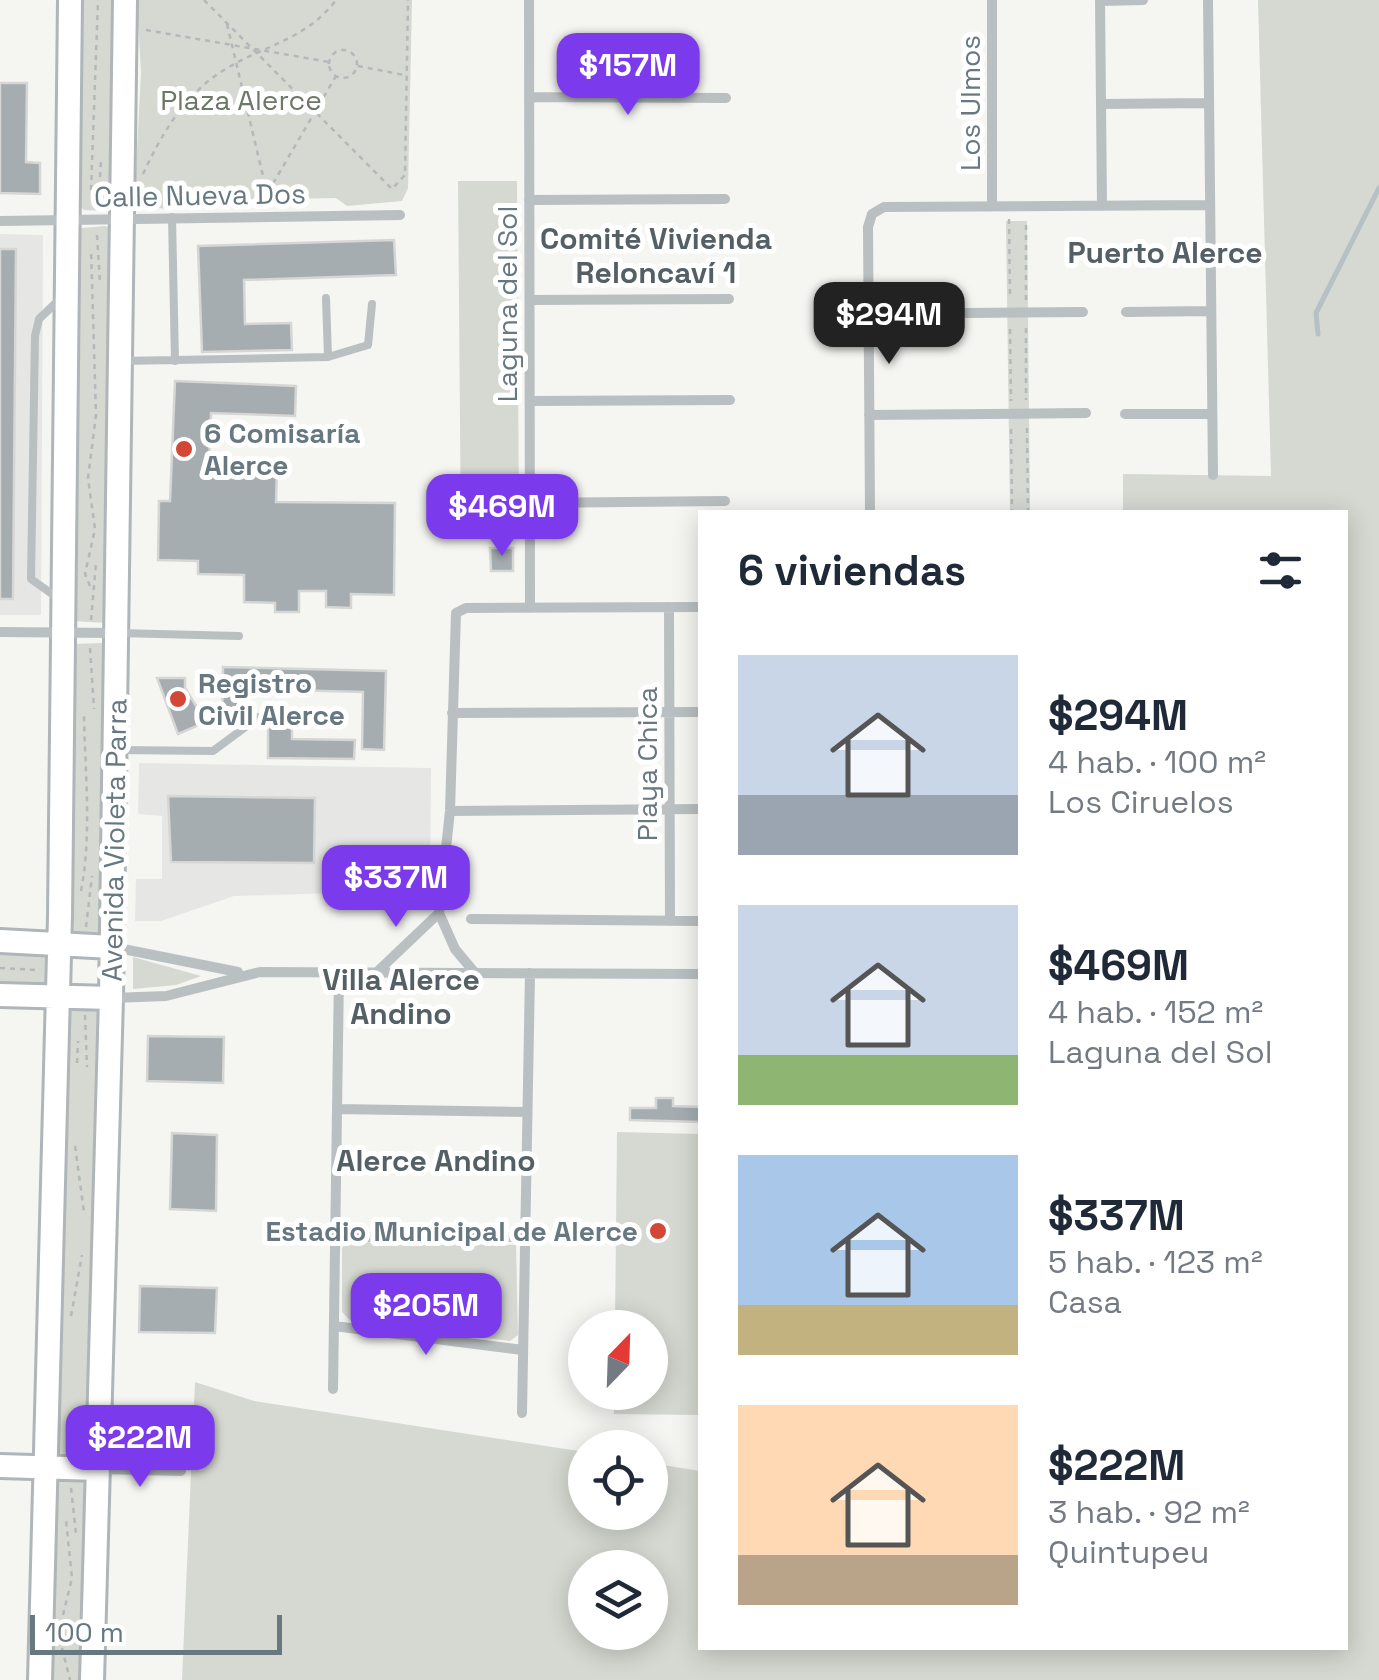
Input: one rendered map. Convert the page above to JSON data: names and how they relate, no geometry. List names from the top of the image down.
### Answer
{
  "streets": {
    "main road": ["Avenida Violeta Parra"],
    "street": [
      "Los Ulmos",
      "Calle Nueva Dos",
      "Laguna del Sol",
      "Playa Chica"
    ]
  },
  "crossings": [
    ["Calle Nueva Dos", "Avenida Violeta Parra"]
  ],
  "districts": [
    "Comité Vivienda Reloncaví 1",
    "Puerto Alerce",
    "Villa Alerce Andino",
    "Alerce Andino"
  ],
  "parks": ["Plaza Alerce"],
  "places": ["6 Comisaría Alerce", "Registro Civil Alerce", "Estadio Municipal de Alerce"],
  "scale_bar": "100 m",
  "north": "top right",
  "page": {
    "price": [
      "$157M",
      "$294M",
      "$469M",
      "$337M",
      "$205M",
      "$222M"
    ],
    "heading": "6 viviendas",
    "list": [
      {
        "name": "$294M",
        "note": "4 hab. · 100 m² · Los Ciruelos"
      },
      {
        "name": "$469M",
        "note": "4 hab. · 152 m² · Laguna del Sol"
      },
      {
        "name": "$337M",
        "note": "5 hab. · 123 m² · Casa"
      },
      {
        "name": "$222M",
        "note": "3 hab. · 92 m² · Quintupeu"
      }
    ],
    "scale": "100 m"
  }
}
